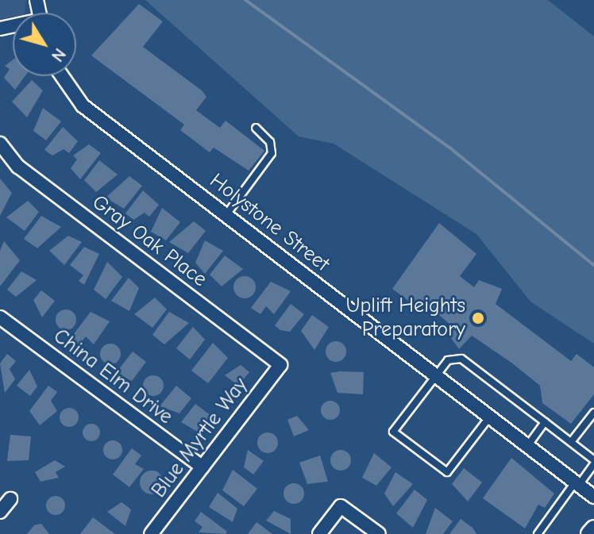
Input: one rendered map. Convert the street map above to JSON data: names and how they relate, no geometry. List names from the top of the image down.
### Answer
{
  "streets": {
    "street": [
      "Holystone Street",
      "Gray Oak Place",
      "China Elm Drive",
      "Blue Myrtle Way"
    ]
  },
  "crossings": [
    ["Gray Oak Place", "Blue Myrtle Way"],
    ["China Elm Drive", "Blue Myrtle Way"]
  ],
  "places": ["Uplift Heights Preparatory"],
  "north": "bottom right"
}
